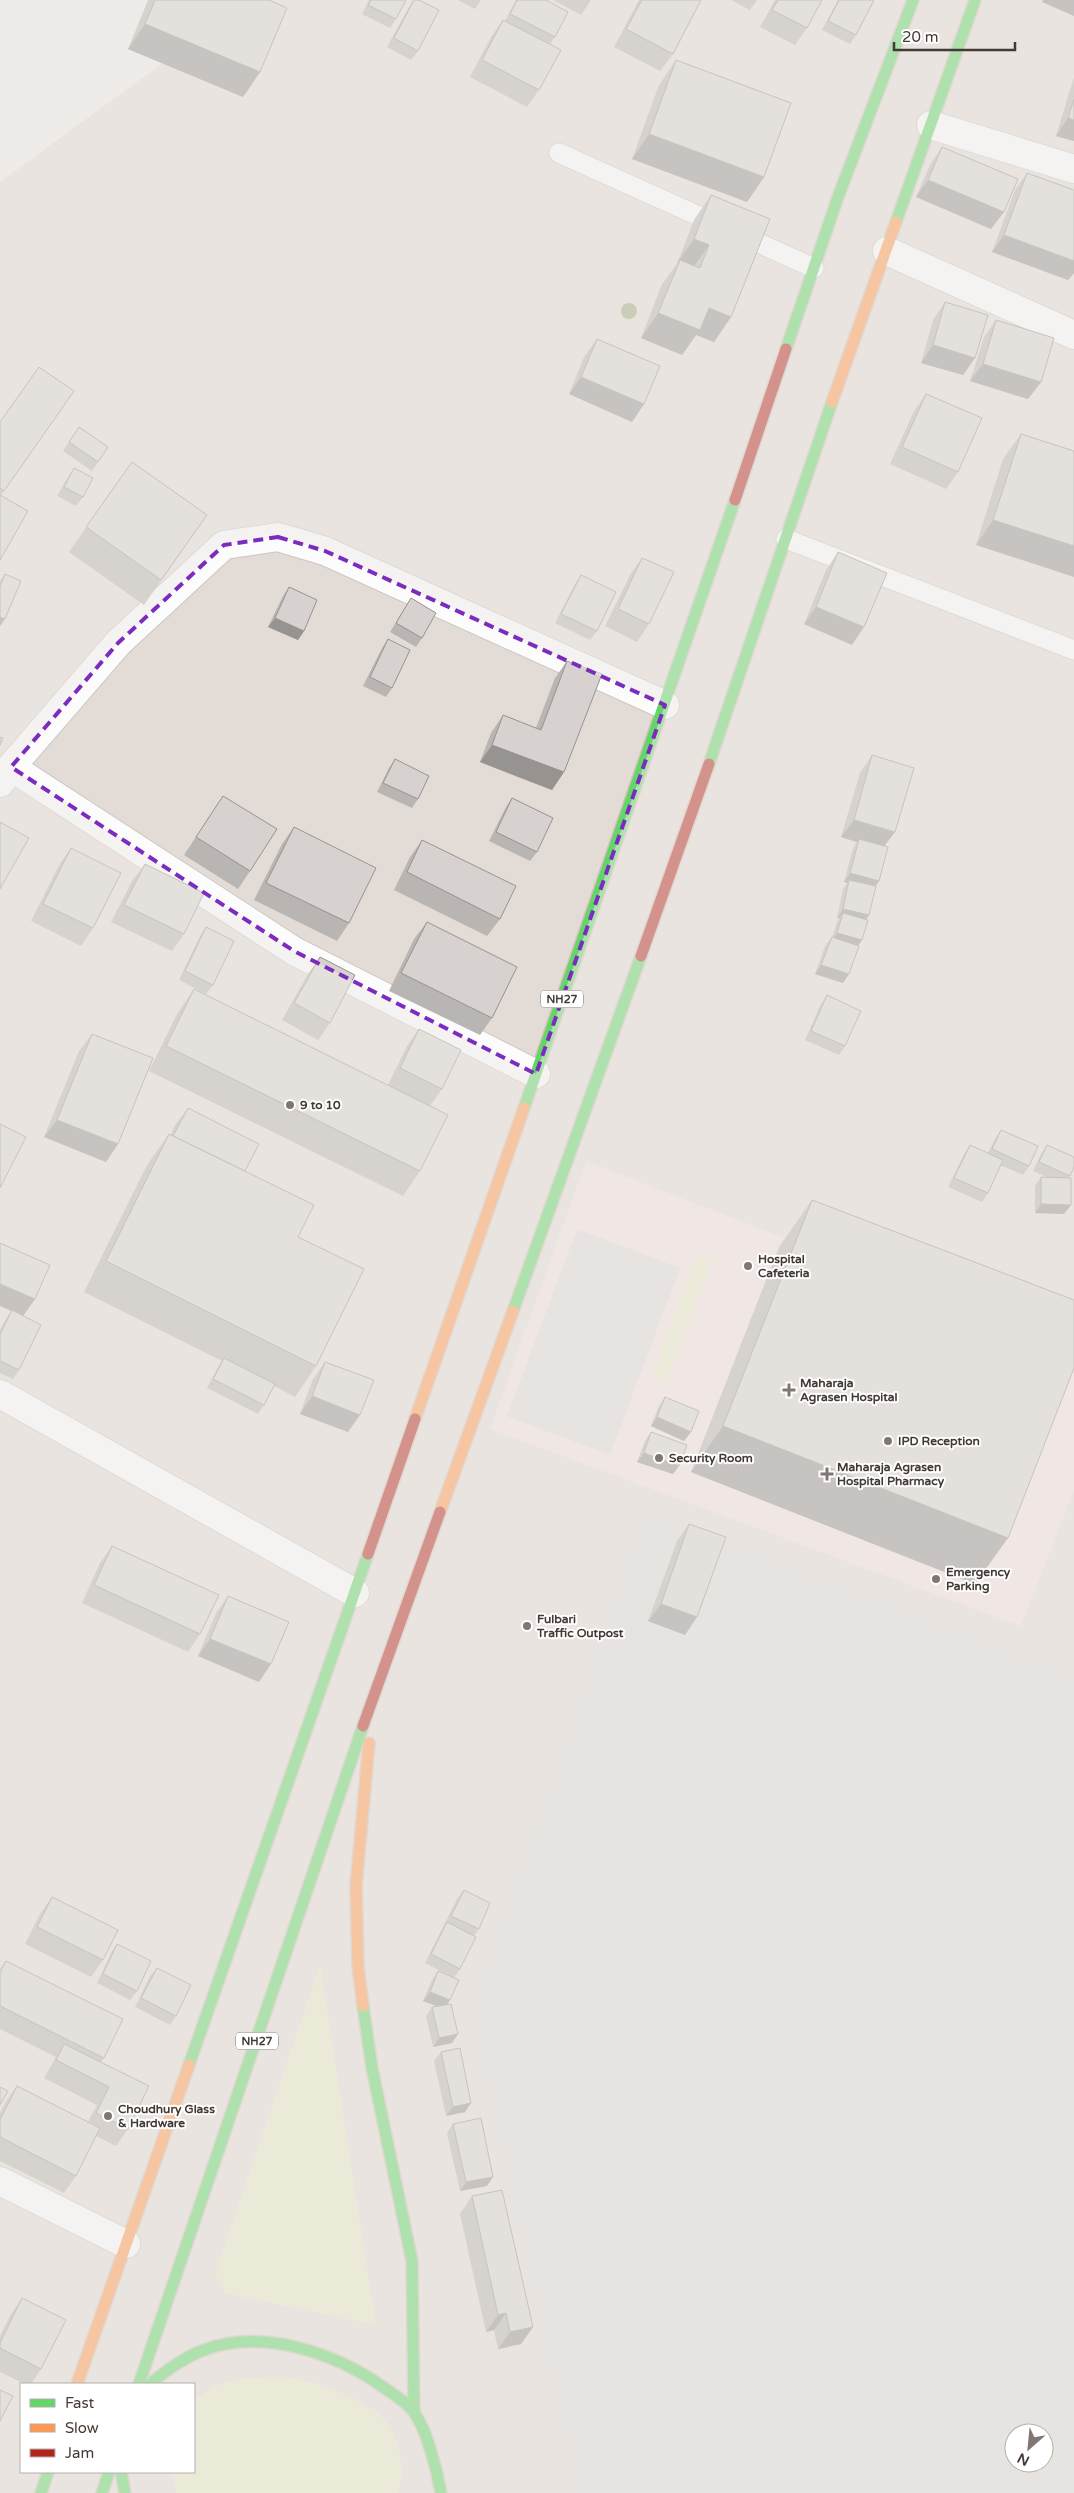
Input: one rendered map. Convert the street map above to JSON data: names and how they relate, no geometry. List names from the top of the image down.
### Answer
{
  "streets": {
    "main road": ["NH27"]
  },
  "places": {
    "other": [
      "9 to 10",
      "Hospital Cafeteria",
      "IPD Reception",
      "Security Room",
      "Emergency Parking",
      "Fulbari Traffic Outpost",
      "Choudhury Glass & Hardware"
    ],
    "health": ["Maharaja Agrasen Hospital", "Maharaja Agrasen Hospital Pharmacy"]
  },
  "legend": ["Fast", "Slow", "Jam"],
  "scale_bar": "20 m",
  "north": "bottom left"
}
